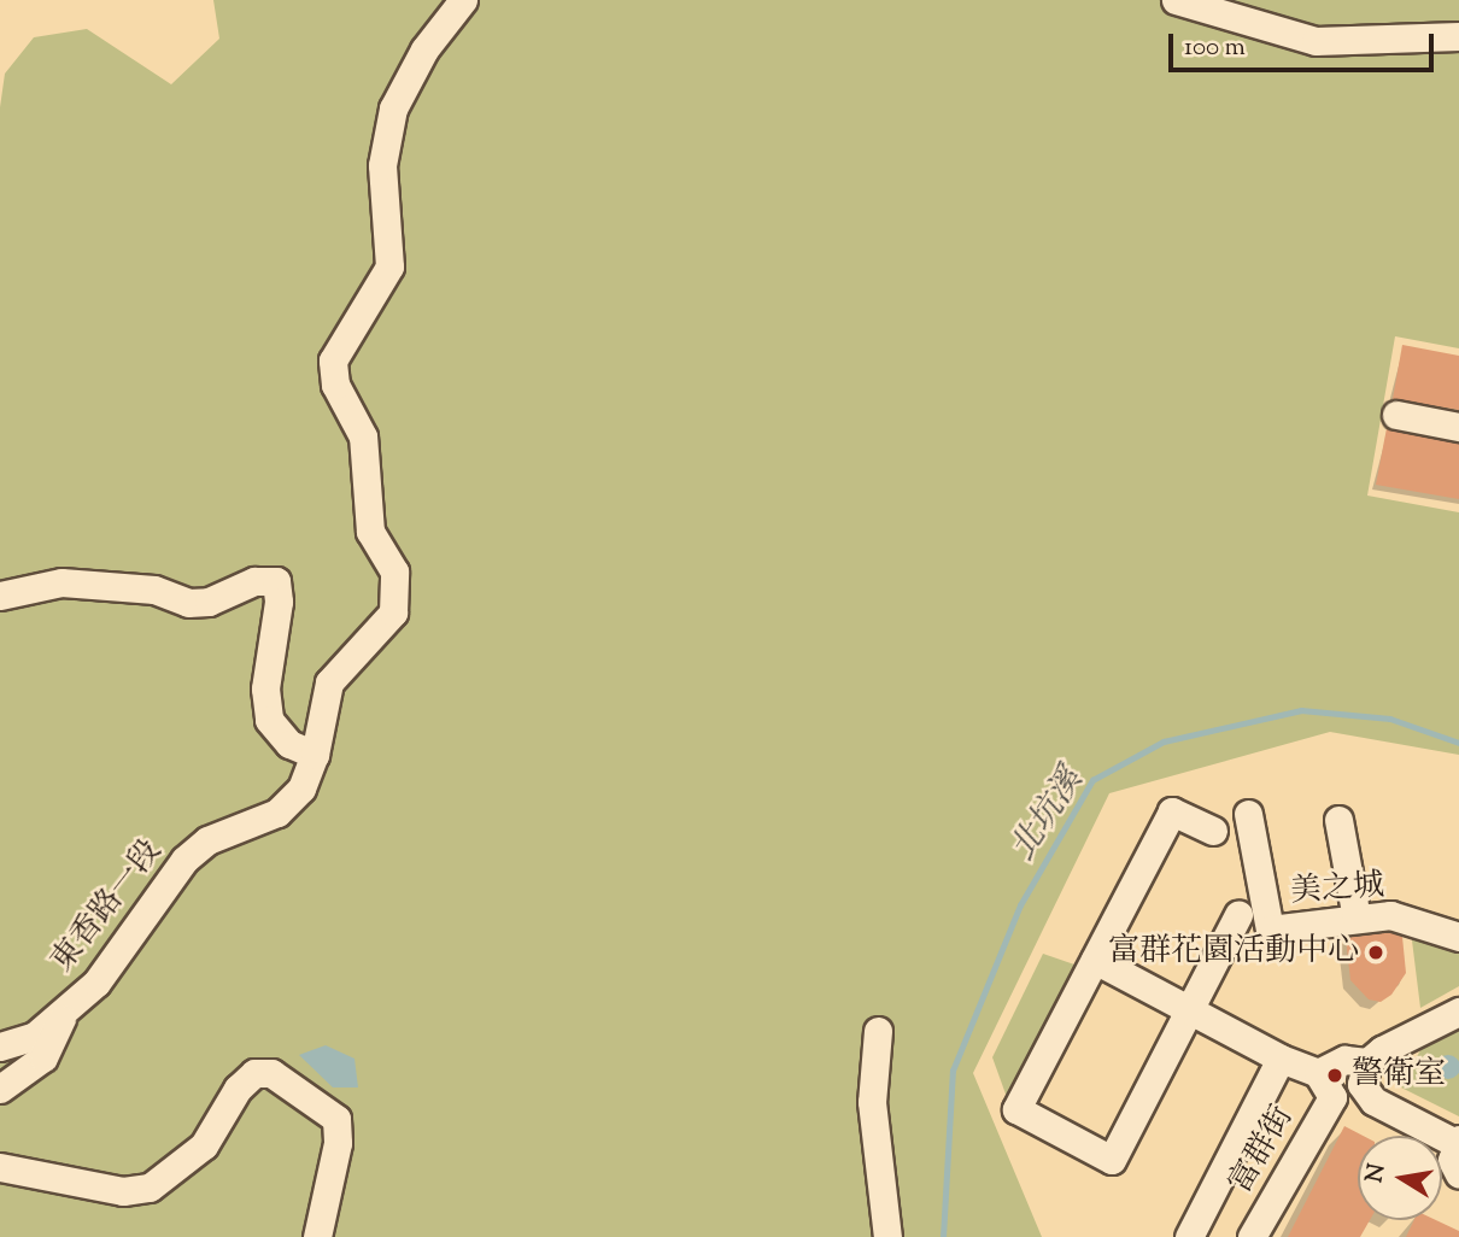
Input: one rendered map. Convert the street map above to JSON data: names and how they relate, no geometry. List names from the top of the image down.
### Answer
{
  "streets": {
    "street": ["美之城", "東香路一段", "富群街"]
  },
  "water": ["北坑溪"],
  "places": ["富群花園活動中心", "警衛室"],
  "scale_bar": "100 m",
  "north": "left"
}
